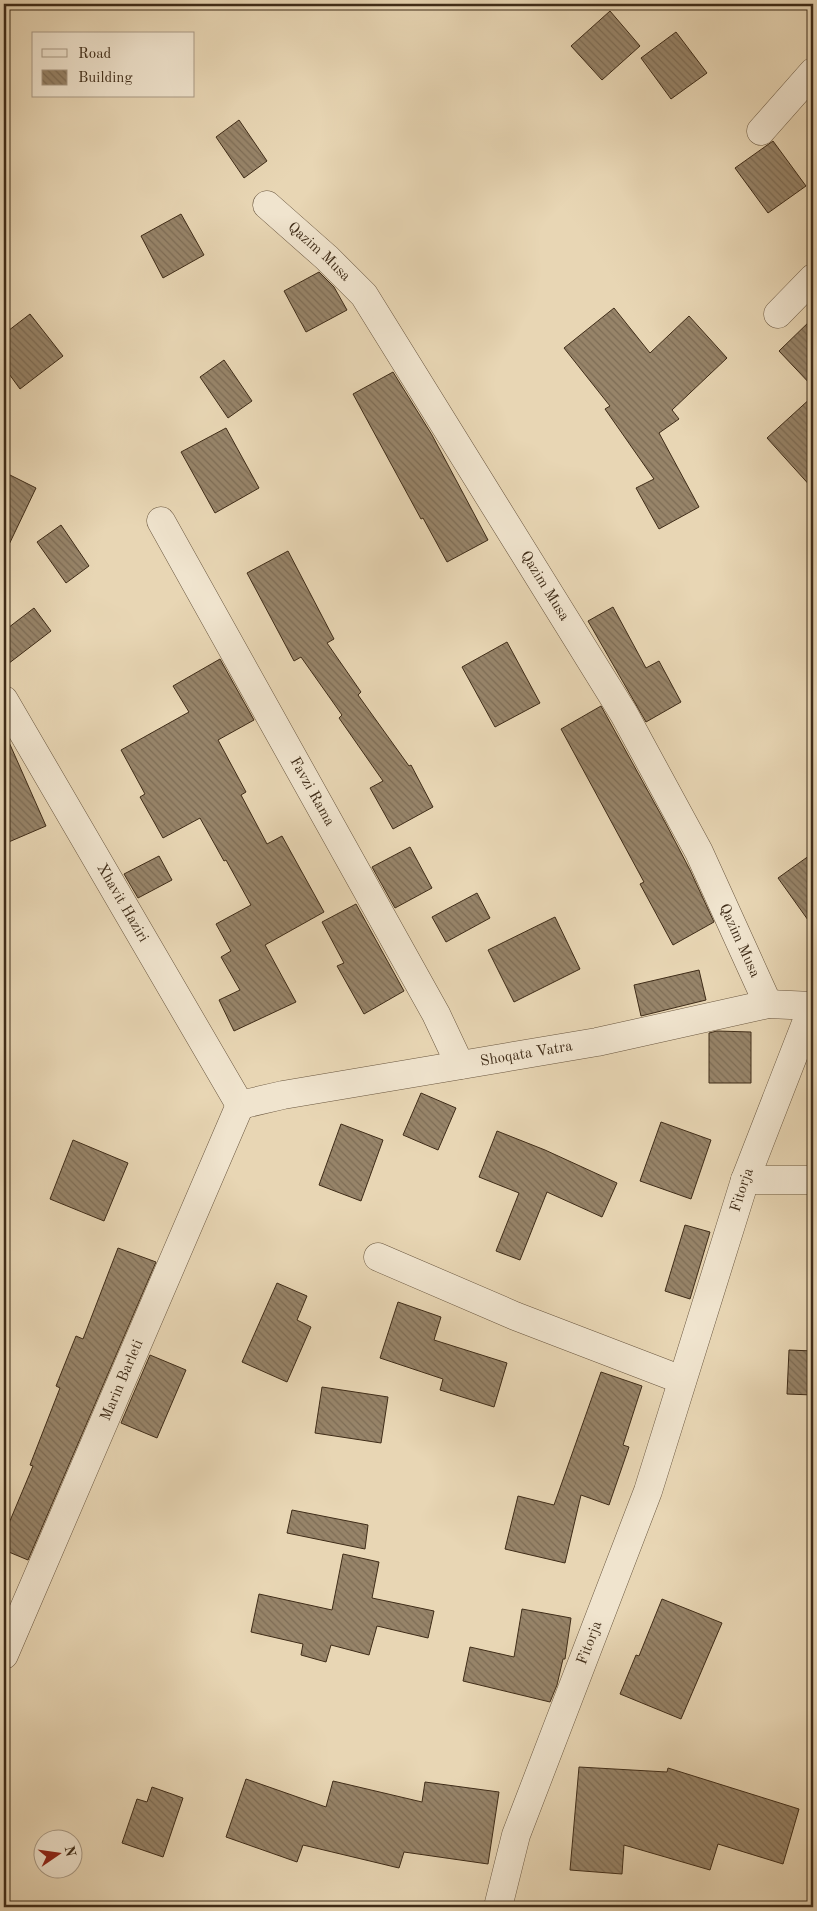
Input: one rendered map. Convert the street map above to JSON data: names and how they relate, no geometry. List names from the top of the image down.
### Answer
{
  "streets": {
    "street": [
      "Qazim Musa",
      "Favzi Rama",
      "Xhavit Haziri",
      "Shoqata Vatra",
      "Fitorja",
      "Marin Barleti"
    ]
  },
  "crossings": [
    ["Qazim Musa", "Shoqata Vatra"],
    ["Favzi Rama", "Shoqata Vatra"],
    ["Xhavit Haziri", "Shoqata Vatra"],
    ["Xhavit Haziri", "Marin Barleti"],
    ["Shoqata Vatra", "Fitorja"],
    ["Shoqata Vatra", "Marin Barleti"]
  ],
  "legend": ["Road", "Building"],
  "north": "right"
}
